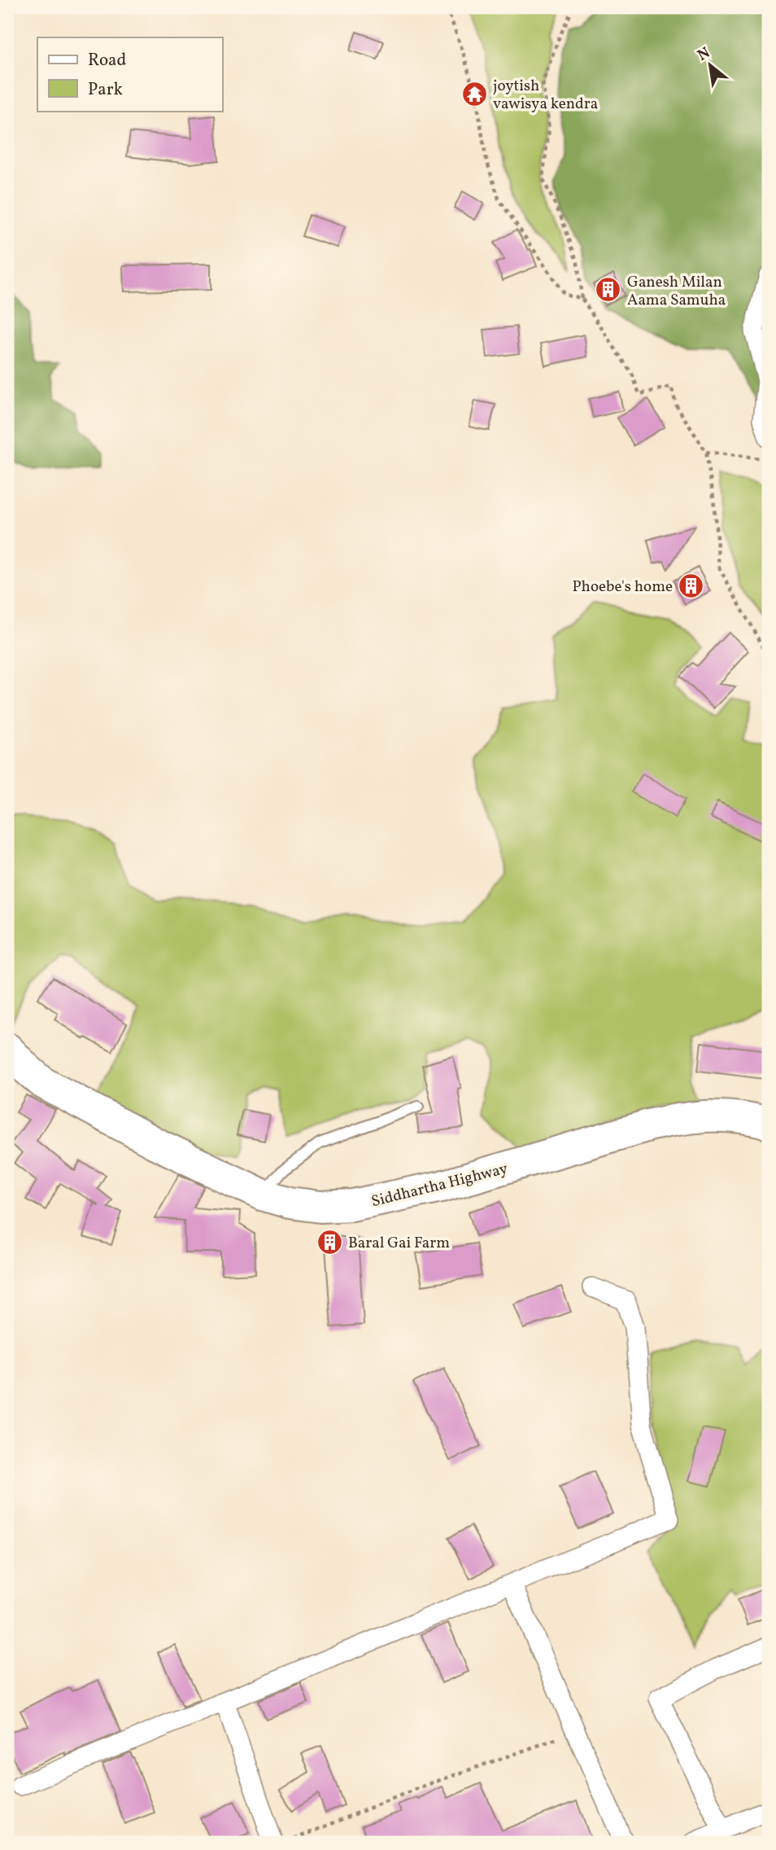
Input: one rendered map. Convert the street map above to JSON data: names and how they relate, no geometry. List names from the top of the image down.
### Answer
{
  "streets": {
    "highway": ["Siddhartha Highway"]
  },
  "places": {
    "temple": ["joytish vawisya kendra"],
    "building": ["Ganesh Milan Aama Samuha", "Phoebe's home", "Baral Gai Farm"]
  },
  "legend": ["Road", "Park"],
  "north": "top left"
}
